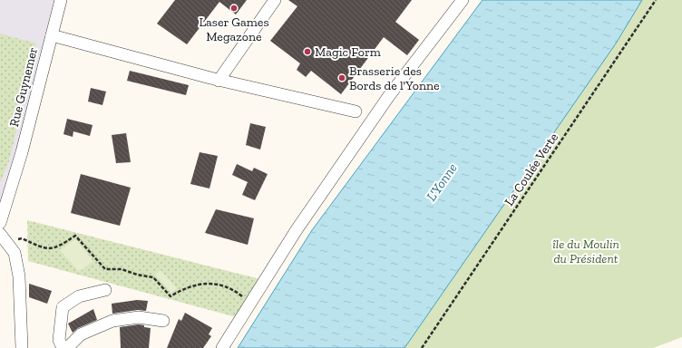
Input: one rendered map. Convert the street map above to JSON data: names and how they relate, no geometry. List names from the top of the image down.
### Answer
{
  "streets": {
    "street": ["Rue Guynemer"],
    "path": ["La Coulée Verte"]
  },
  "water": ["L'Yonne"],
  "parks": ["île du Moulin du Président"],
  "places": ["Laser Games Megazone", "Magic Form", "Brasserie des Bords de l'Yonne"]
}
